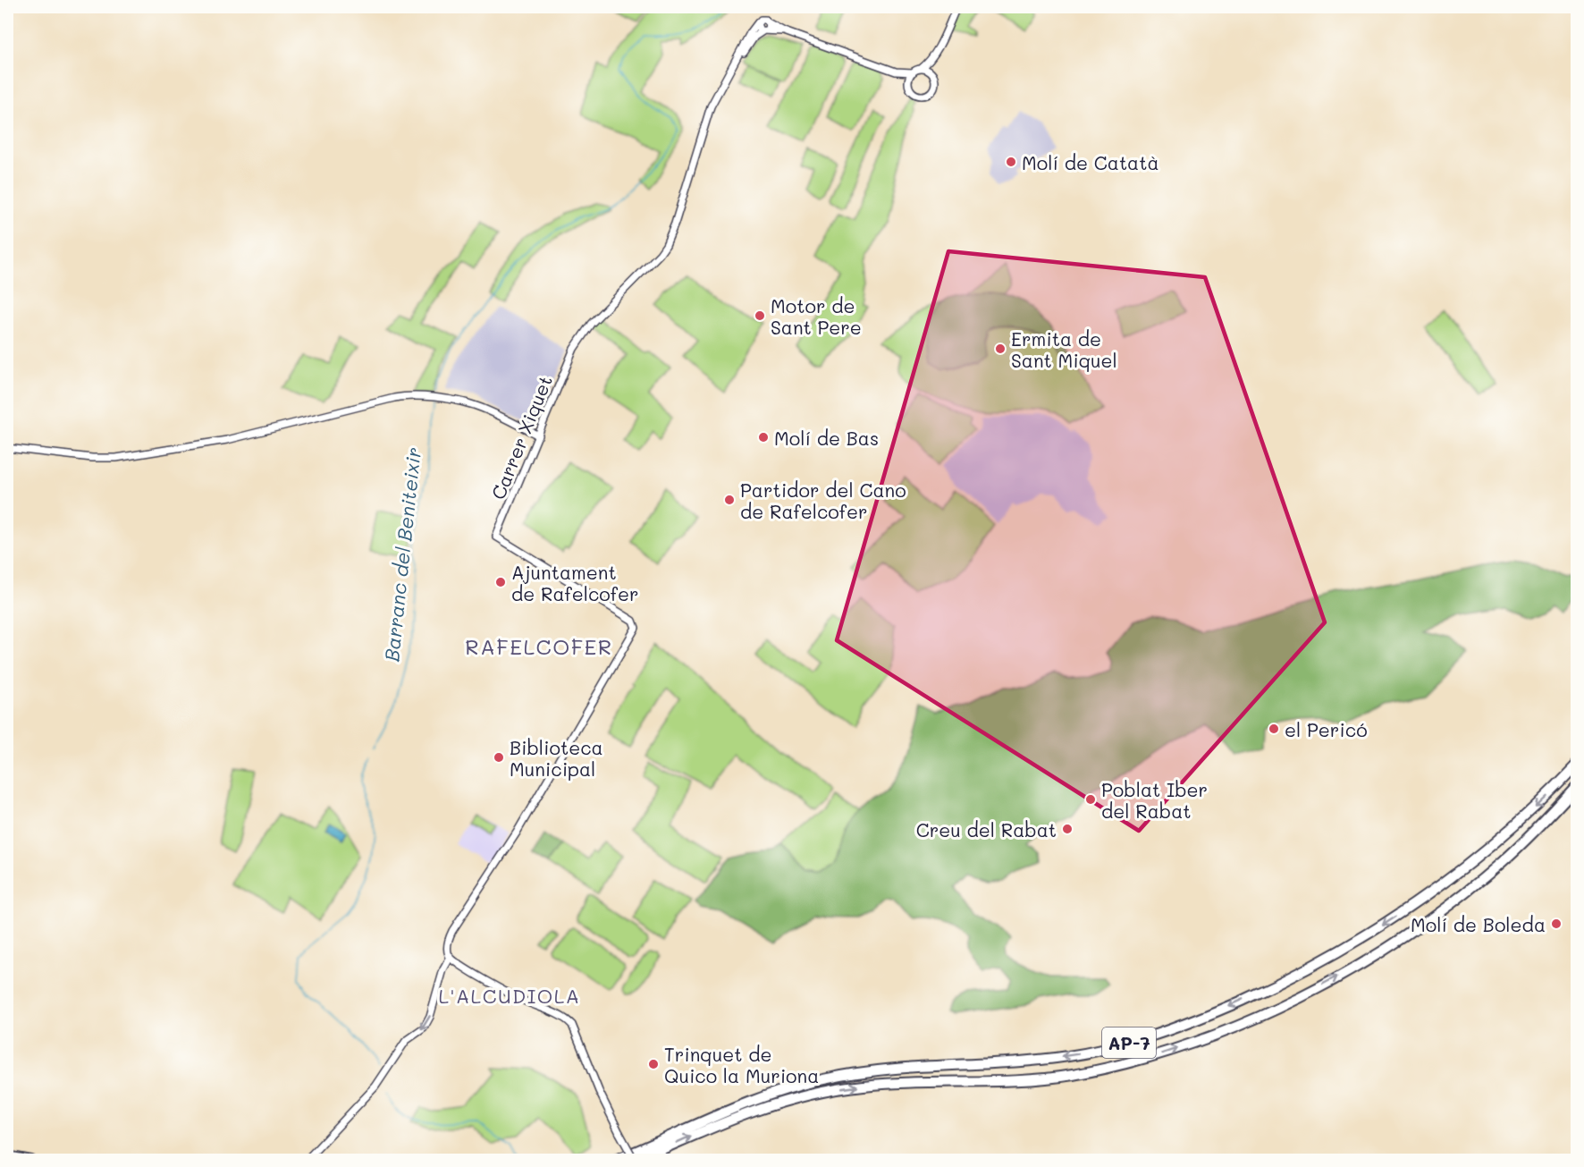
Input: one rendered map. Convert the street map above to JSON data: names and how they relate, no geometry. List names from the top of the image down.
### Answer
{
  "streets": {
    "highway": ["AP-7"],
    "street": ["Carrer Xiquet"]
  },
  "districts": ["RAFELCOFER", "L'ALCUDIOLA"],
  "water": ["Barranc del Beniteixir"],
  "places": [
    "Molí de Catatà",
    "Motor de Sant Pere",
    "Ermita de Sant Miquel",
    "Molí de Bas",
    "Partidor del Cano de Rafelcofer",
    "Ajuntament de Rafelcofer",
    "el Pericó",
    "Biblioteca Municipal",
    "Poblat Iber del Rabat",
    "Creu del Rabat",
    "Molí de Boleda",
    "Trinquet de Quico la Muriona"
  ]
}
